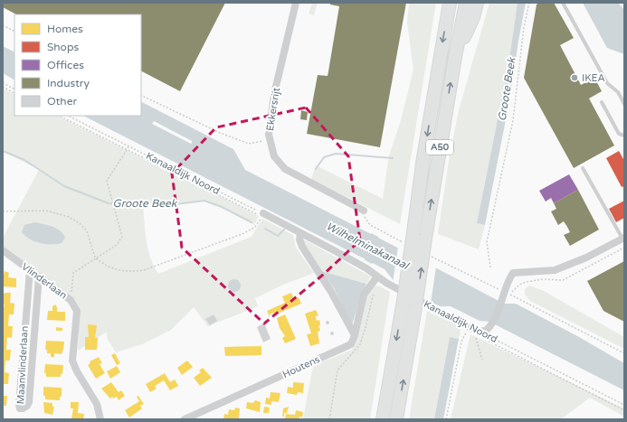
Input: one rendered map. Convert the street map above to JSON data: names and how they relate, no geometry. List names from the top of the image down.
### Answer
{
  "streets": {
    "highway": ["A50"],
    "street": [
      "Ekkersrijt",
      "Kanaaldijk Noord",
      "Vlinderlaan",
      "Maanvlinderlaan",
      "Houtens"
    ]
  },
  "crossings": [
    ["Kanaaldijk Noord", "Houtens"],
    ["Vlinderlaan", "Maanvlinderlaan"]
  ],
  "water": ["Groote Beek", "Wilhelminakanaal"],
  "places": ["IKEA"],
  "legend": [
    "Homes",
    "Shops",
    "Offices",
    "Industry",
    "Other"
  ]
}
